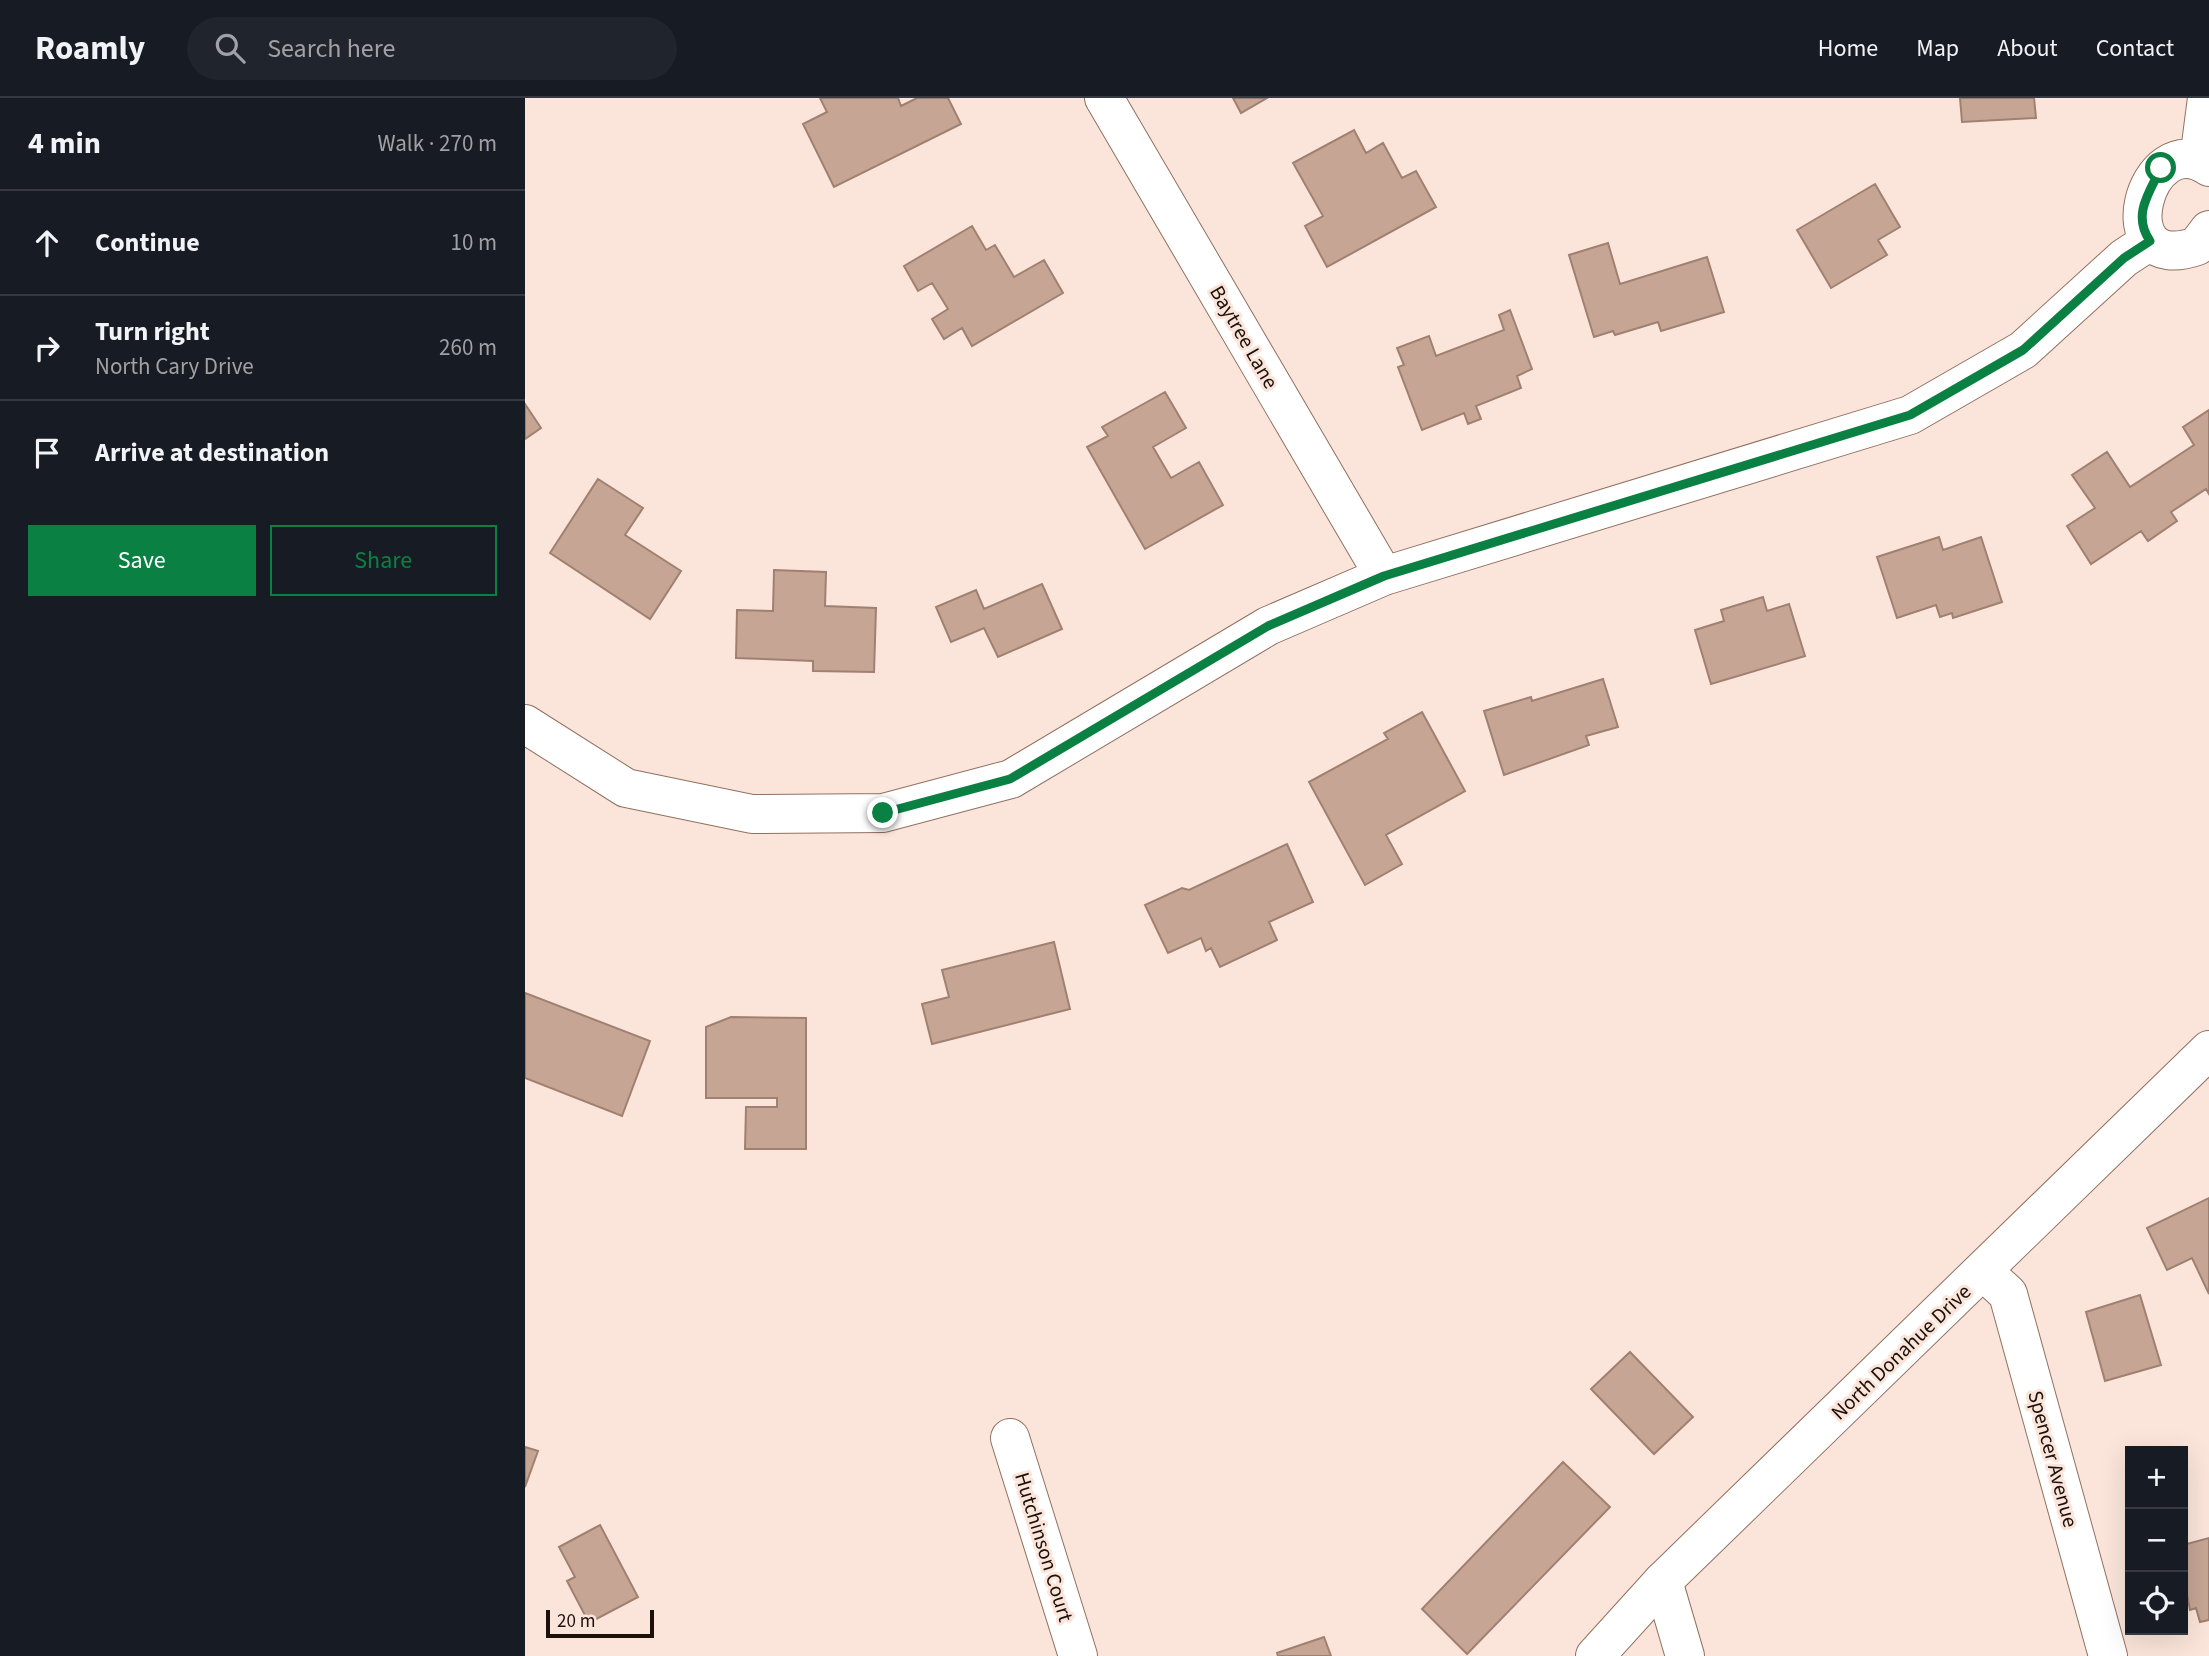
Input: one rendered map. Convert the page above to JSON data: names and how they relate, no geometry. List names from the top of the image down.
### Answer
{
  "streets": {
    "street": [
      "Baytree Lane",
      "North Donahue Drive",
      "Spencer Avenue",
      "Hutchinson Court"
    ]
  },
  "crossings": [
    ["North Donahue Drive", "Spencer Avenue"]
  ],
  "scale_bar": "20 m",
  "page": {
    "header": "Roamly",
    "search": "Search here",
    "nav": [
      "Home",
      "Map",
      "About",
      "Contact"
    ],
    "heading": ["4 min", "Walk · 270 m"],
    "list": [
      ["Continue", "10 m"],
      ["Turn right", "North Cary Drive", "260 m"],
      "Arrive at destination"
    ],
    "buttons": ["Save", "Share"],
    "map_buttons": ["+", "−"],
    "scale": "20 m"
  }
}
